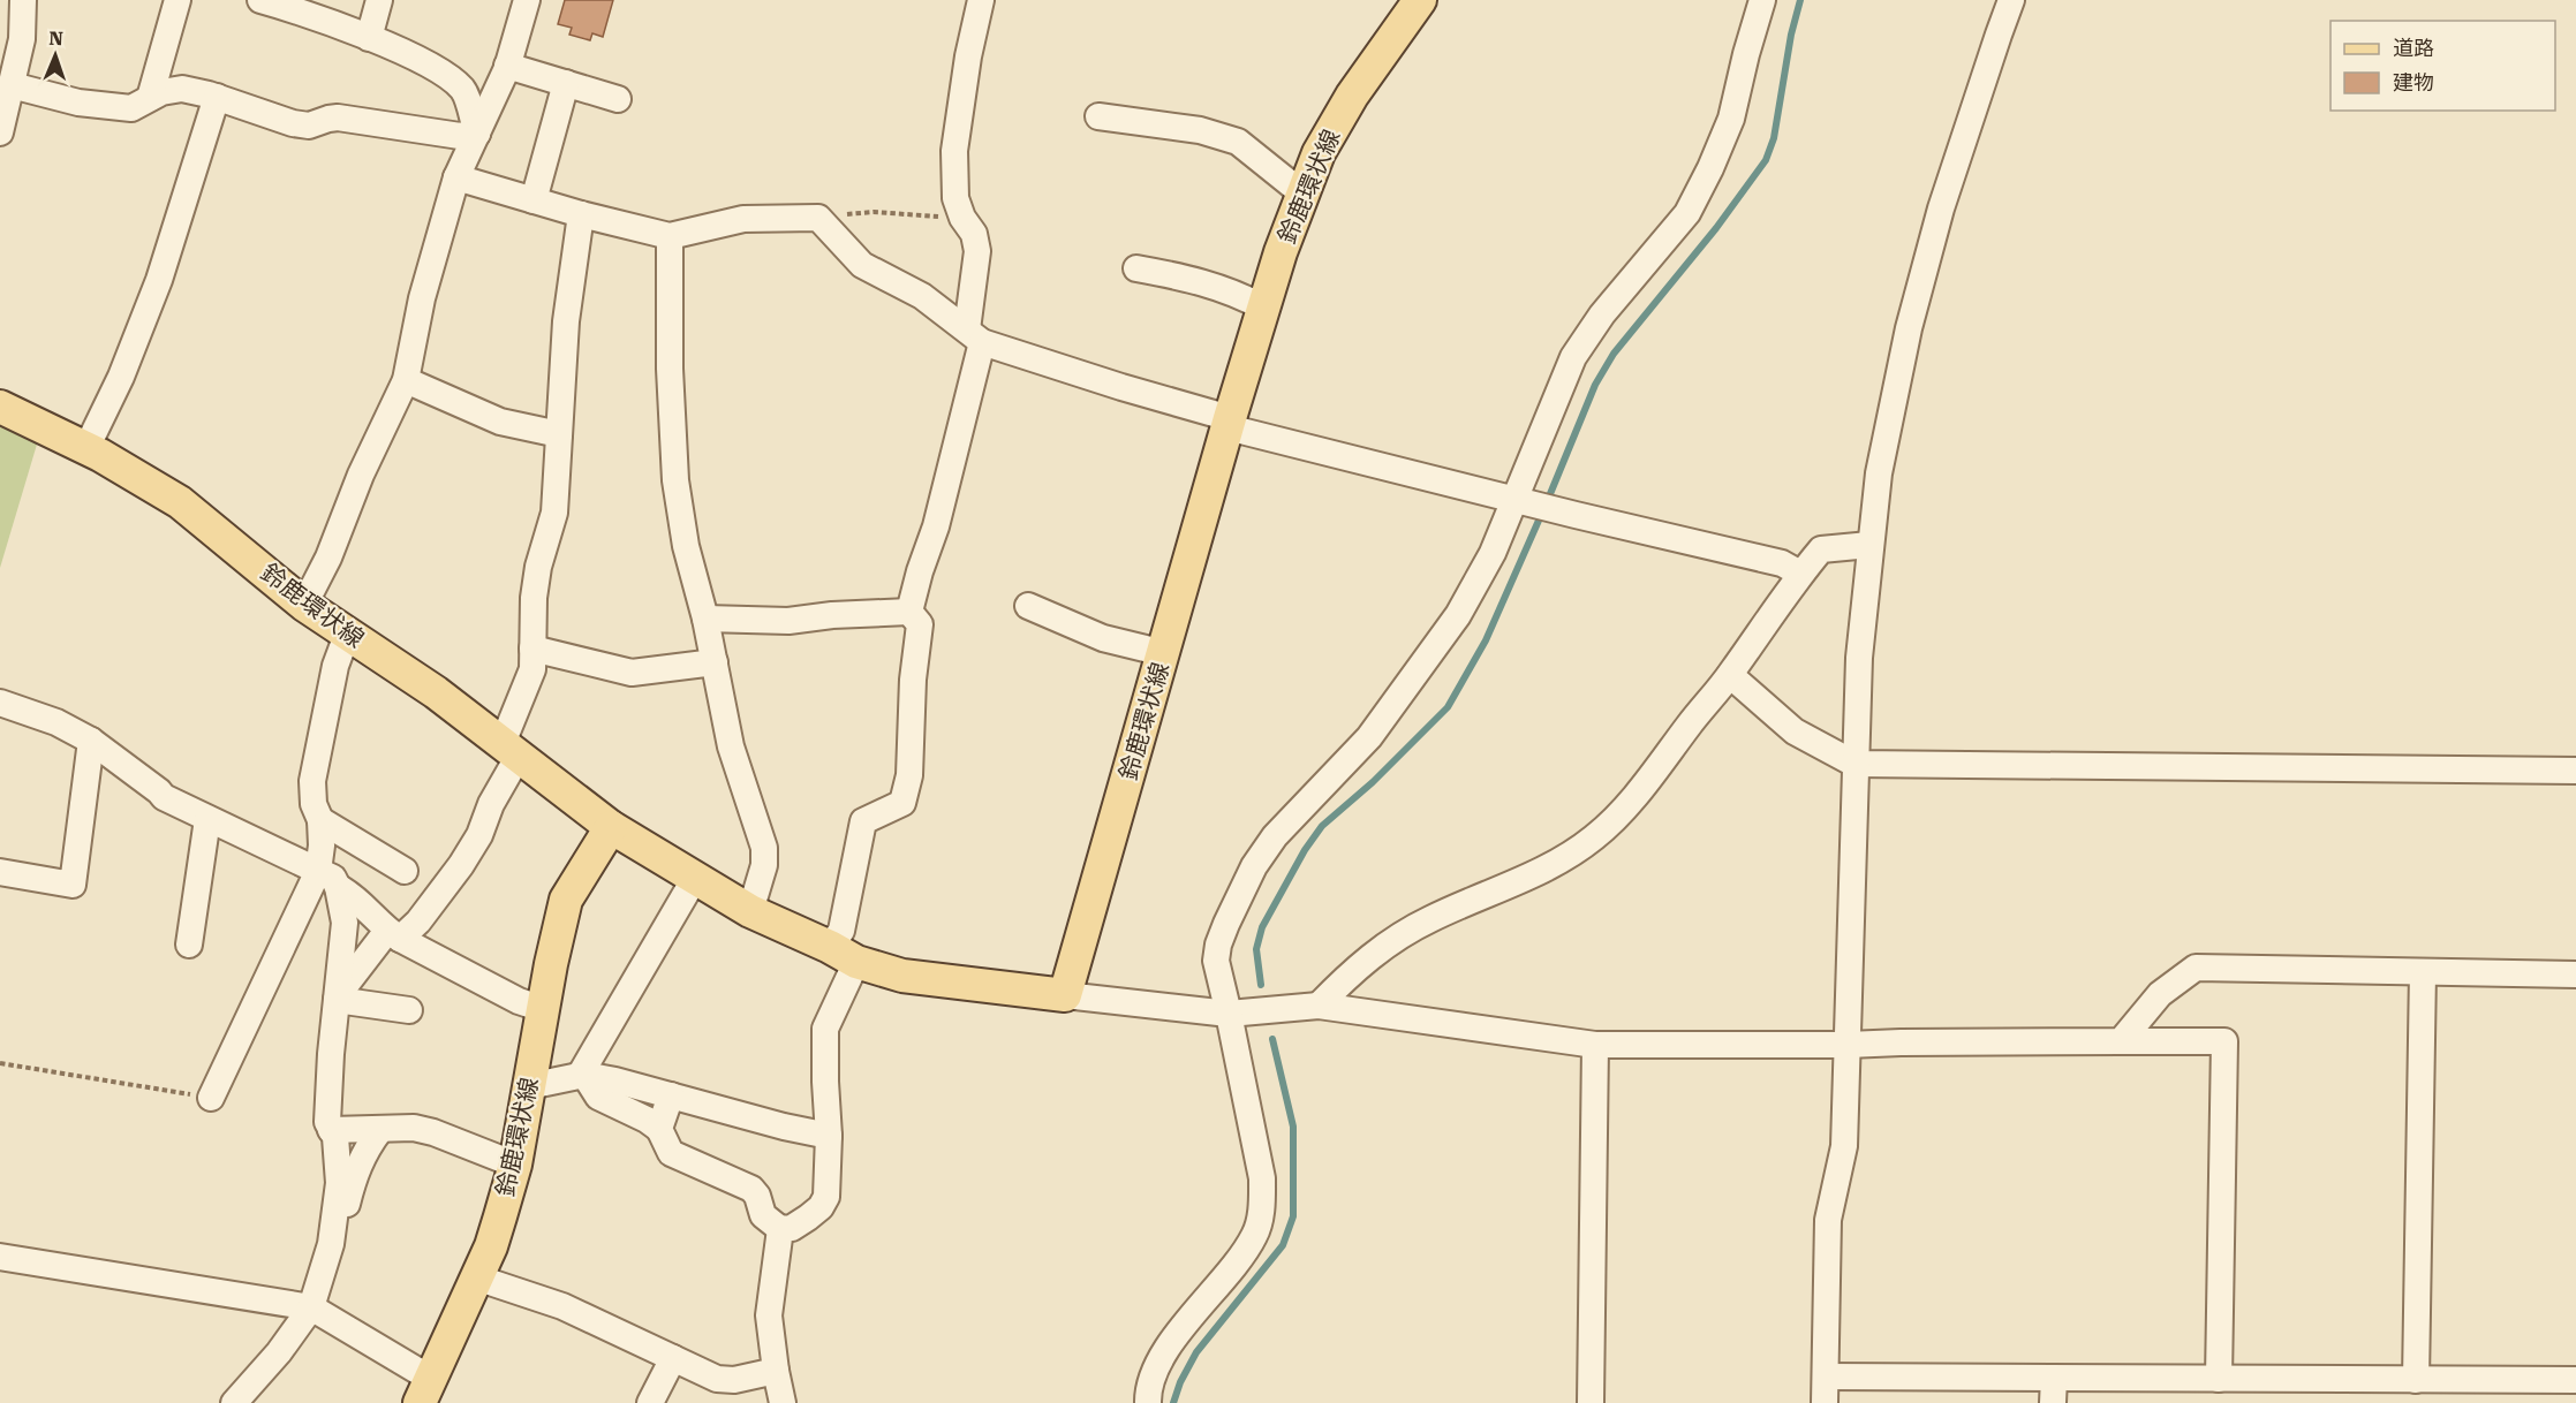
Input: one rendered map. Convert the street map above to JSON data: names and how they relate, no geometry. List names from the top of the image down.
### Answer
{
  "streets": {
    "main road": ["鈴鹿環状線"]
  },
  "legend": ["道路", "建物"],
  "north": "top"
}
